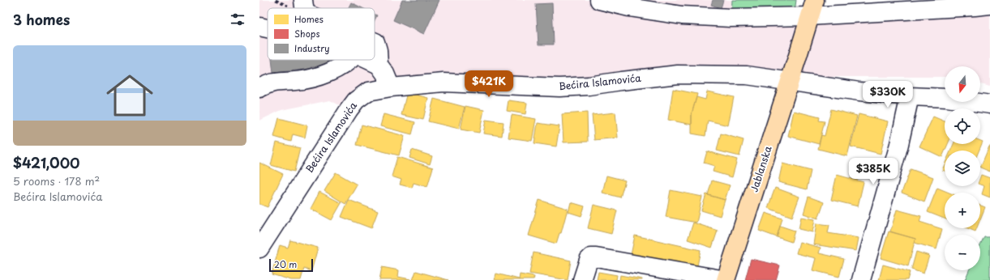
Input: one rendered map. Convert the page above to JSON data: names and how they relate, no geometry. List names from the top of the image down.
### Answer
{
  "streets": {
    "main road": ["Jablanska"],
    "street": ["Bećira Islamovića"]
  },
  "crossings": [
    ["Bećira Islamovića", "Jablanska"]
  ],
  "legend": ["Homes", "Shops", "Industry"],
  "scale_bar": "20 m",
  "north": "bottom",
  "page": {
    "heading": "3 homes",
    "list": [
      {
        "name": "$421,000",
        "note": "5 rooms · 178 m² · Bećira Islamovića"
      }
    ],
    "map_buttons": ["+", "−"],
    "price": ["$421K", "$330K", "$385K"],
    "scale": "20 m"
  }
}
